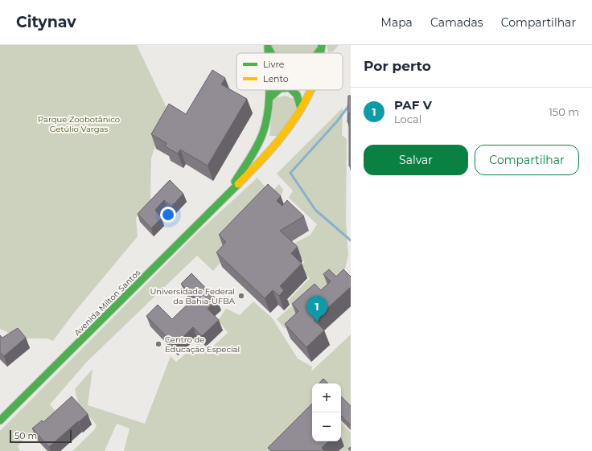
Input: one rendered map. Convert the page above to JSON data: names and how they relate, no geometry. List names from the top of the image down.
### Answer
{
  "streets": {
    "main road": ["Avenida Milton Santos"]
  },
  "parks": ["Parque Zoobotânico Getúlio Vargas"],
  "places": ["Universidade Federal da Bahia-UFBA", "Centro de Educação Especial"],
  "legend": ["Livre", "Lento"],
  "scale_bar": "50 m",
  "page": {
    "header": "Citynav",
    "nav": ["Mapa", "Camadas", "Compartilhar"],
    "heading": "Por perto",
    "list": [
      {
        "mark": "1",
        "name": "PAF V",
        "note": "Local",
        "value": "150 m"
      }
    ],
    "buttons": ["Salvar", "Compartilhar"],
    "pins": "1",
    "map_buttons": ["+", "−"],
    "scale": "50 m"
  }
}
